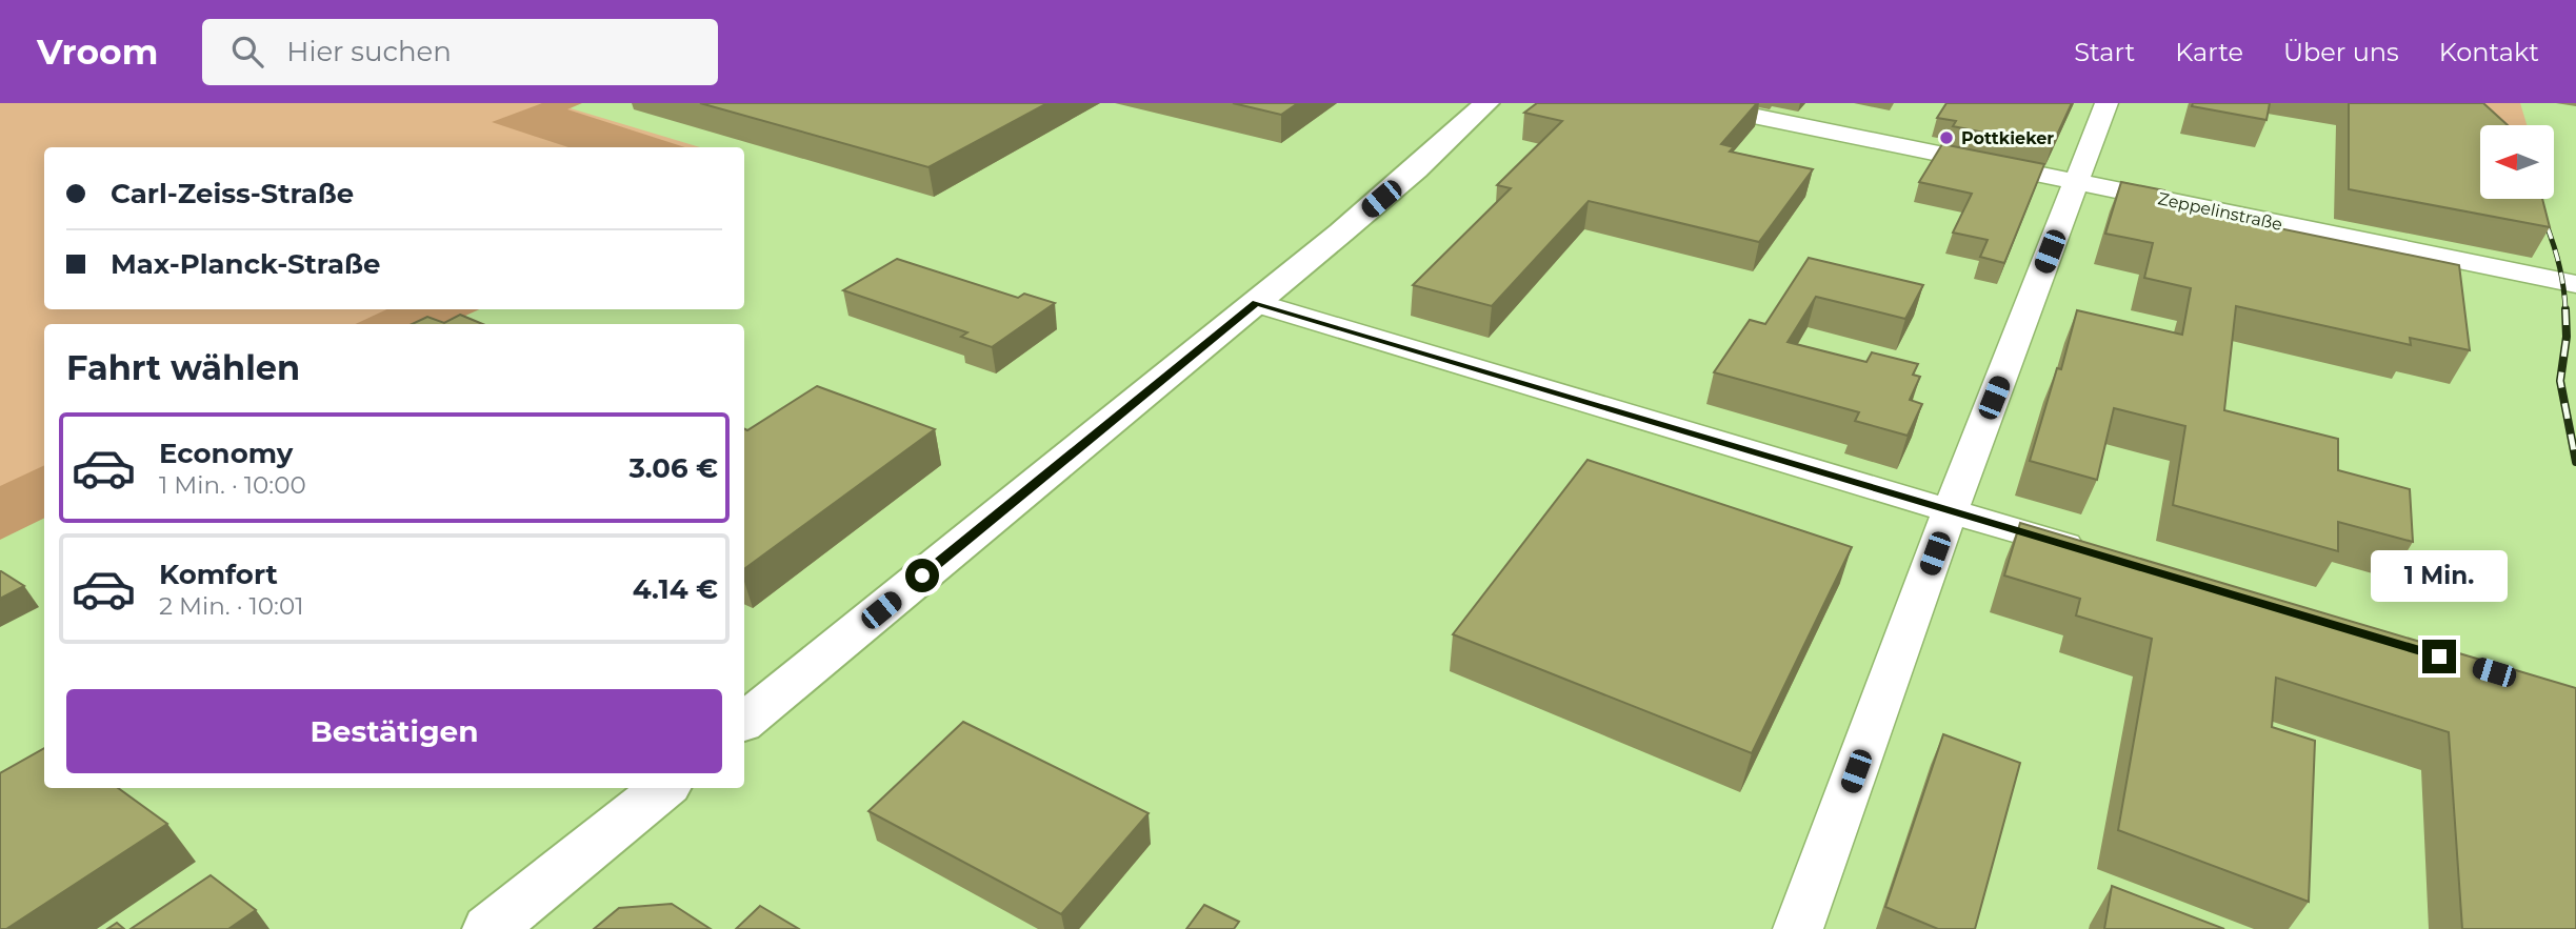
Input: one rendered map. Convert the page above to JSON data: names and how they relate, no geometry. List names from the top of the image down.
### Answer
{
  "streets": {
    "street": ["Zeppelinstraße"]
  },
  "places": ["Pottkieker"],
  "north": "left",
  "page": {
    "header": "Vroom",
    "search": "Hier suchen",
    "nav": [
      "Start",
      "Karte",
      "Über uns",
      "Kontakt"
    ],
    "banner": ["Carl-Zeiss-Straße", "Max-Planck-Straße"],
    "heading": "Fahrt wählen",
    "list": [
      {
        "name": "Economy",
        "note": "1 Min. · 10:00",
        "value": "3.06 €"
      },
      {
        "name": "Komfort",
        "note": "2 Min. · 10:01",
        "value": "4.14 €"
      }
    ],
    "bubble": "1 Min.",
    "buttons": "Bestätigen"
  }
}
